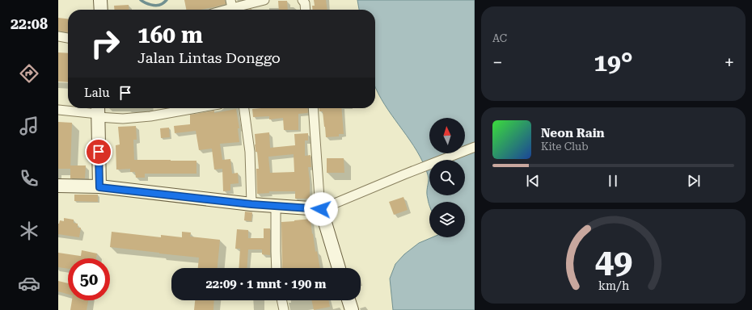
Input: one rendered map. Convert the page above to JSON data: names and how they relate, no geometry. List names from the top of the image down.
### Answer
{
  "north": "top",
  "page": {
    "tabs": "22:08",
    "tile": "AC",
    "turn": ["160 m", "Jalan Lintas Donggo"],
    "heat": ["−", "19°", "+"],
    "then": "Lalu",
    "song": ["Neon Rain", "Kite Club"],
    "limit": "50",
    "trip": "22:09 · 1 mnt · 190 m",
    "gauge": ["49", "km/h"]
  }
}
